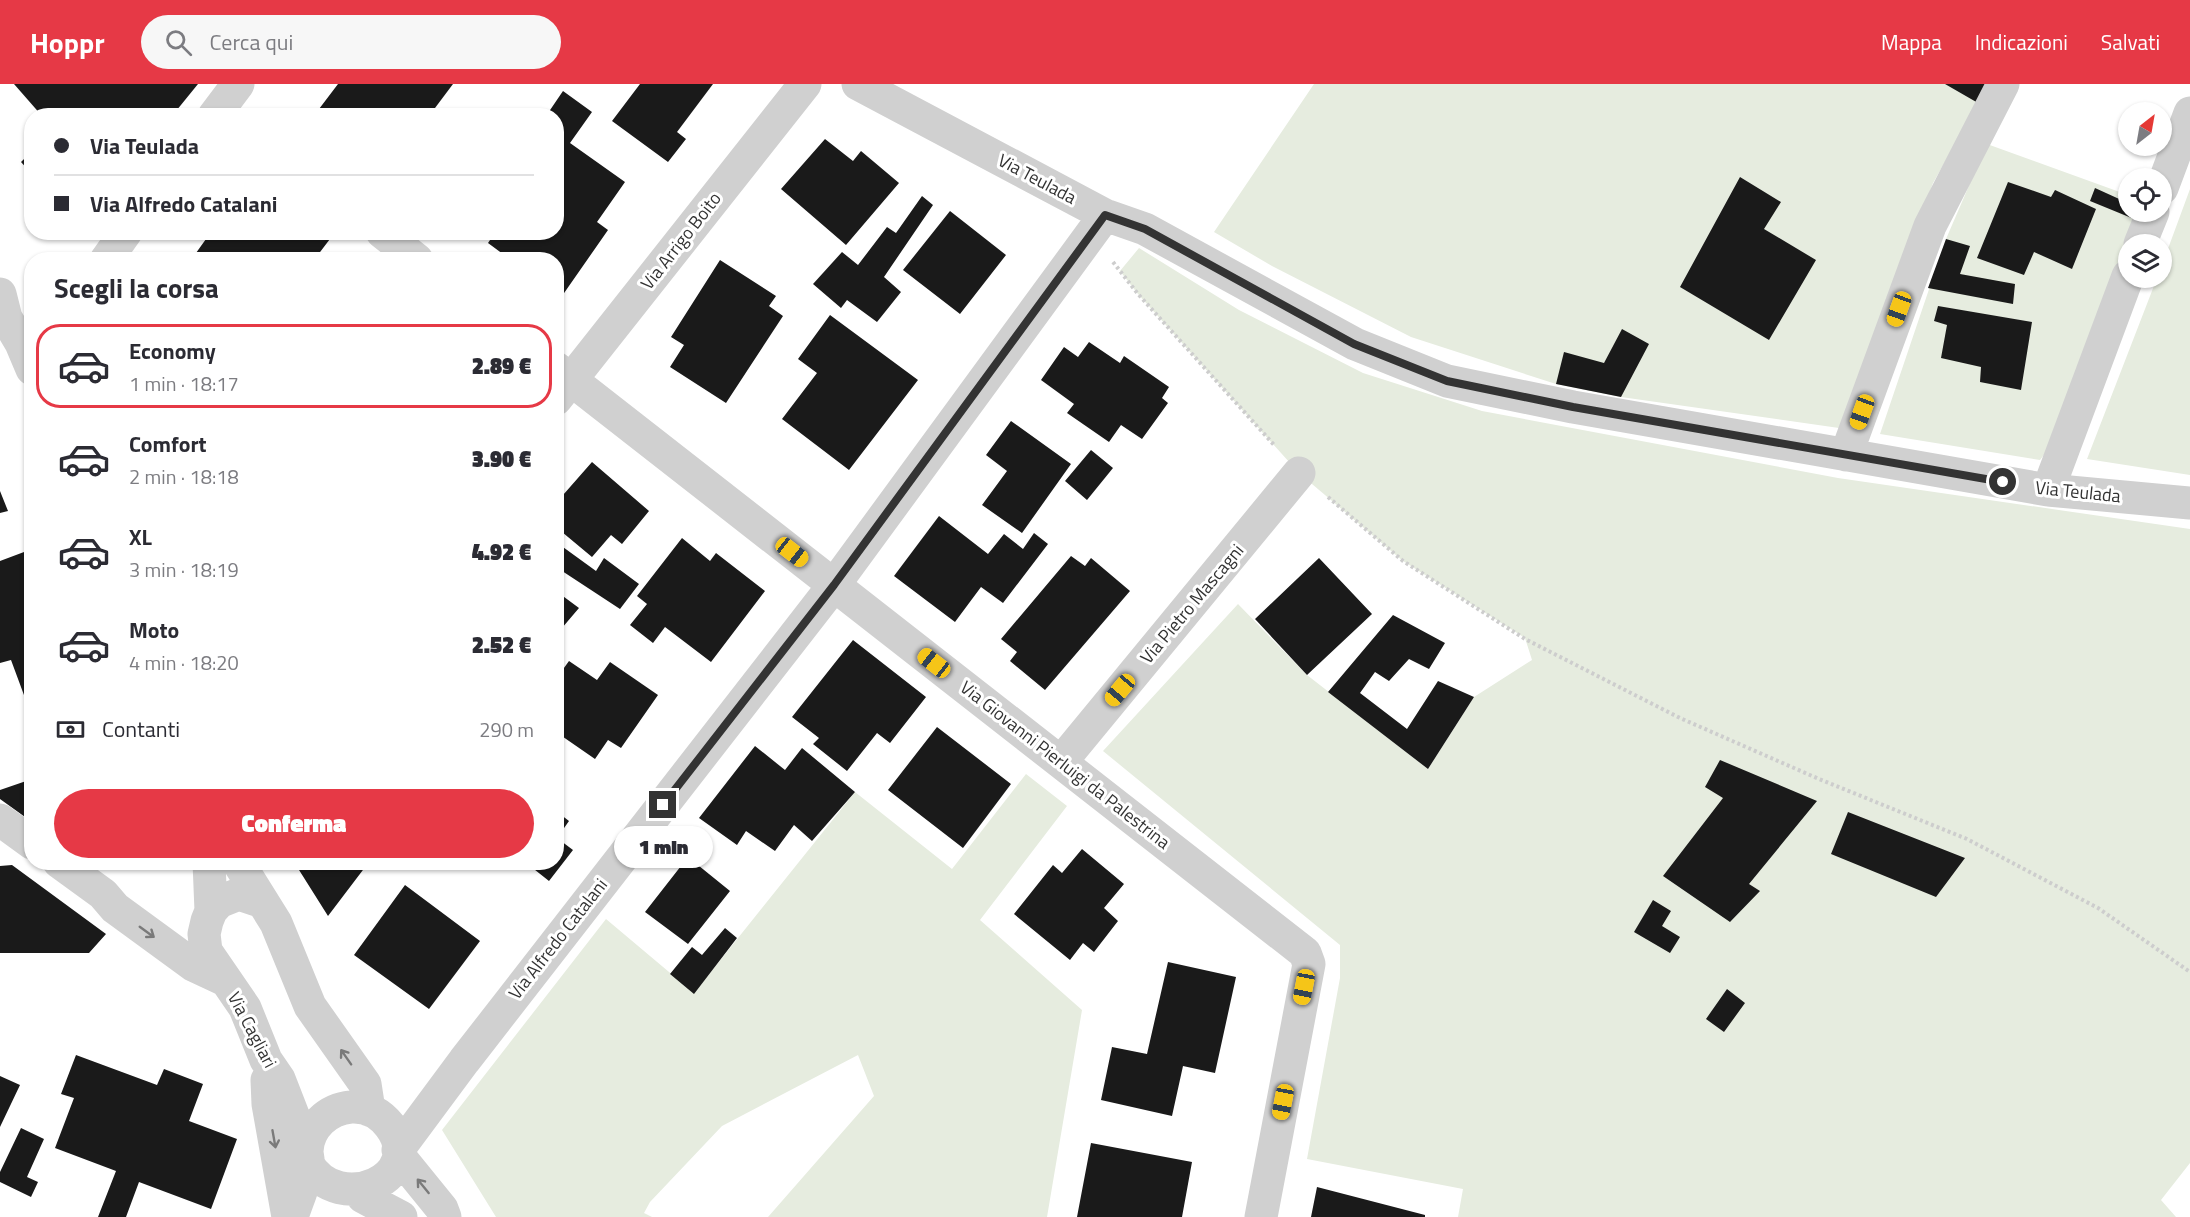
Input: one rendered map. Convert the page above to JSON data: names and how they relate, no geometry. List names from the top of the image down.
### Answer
{
  "streets": {
    "street": [
      "Via Teulada",
      "Via Arrigo Boito",
      "Via Pietro Mascagni",
      "Via Giovanni Pierluigi da Palestrina",
      "Via Alfredo Catalani",
      "Via Cagliari"
    ]
  },
  "crossings": [
    ["Via Teulada", "Via Alfredo Catalani"],
    ["Via Pietro Mascagni", "Via Giovanni Pierluigi da Palestrina"],
    ["Via Giovanni Pierluigi da Palestrina", "Via Alfredo Catalani"],
    ["Via Alfredo Catalani", "Via Cagliari"]
  ],
  "north": "top right",
  "page": {
    "header": "Hoppr",
    "search": "Cerca qui",
    "nav": ["Mappa", "Indicazioni", "Salvati"],
    "banner": ["Via Teulada", "Via Alfredo Catalani"],
    "heading": "Scegli la corsa",
    "list": [
      {
        "name": "Economy",
        "note": "1 min · 18:17",
        "value": "2.89 €"
      },
      {
        "name": "Comfort",
        "note": "2 min · 18:18",
        "value": "3.90 €"
      },
      {
        "name": "XL",
        "note": "3 min · 18:19",
        "value": "4.92 €"
      },
      {
        "name": "Moto",
        "note": "4 min · 18:20",
        "value": "2.52 €"
      }
    ],
    "pay": ["Contanti", "290 m"],
    "buttons": "Conferma",
    "bubble": "1 min"
  }
}
